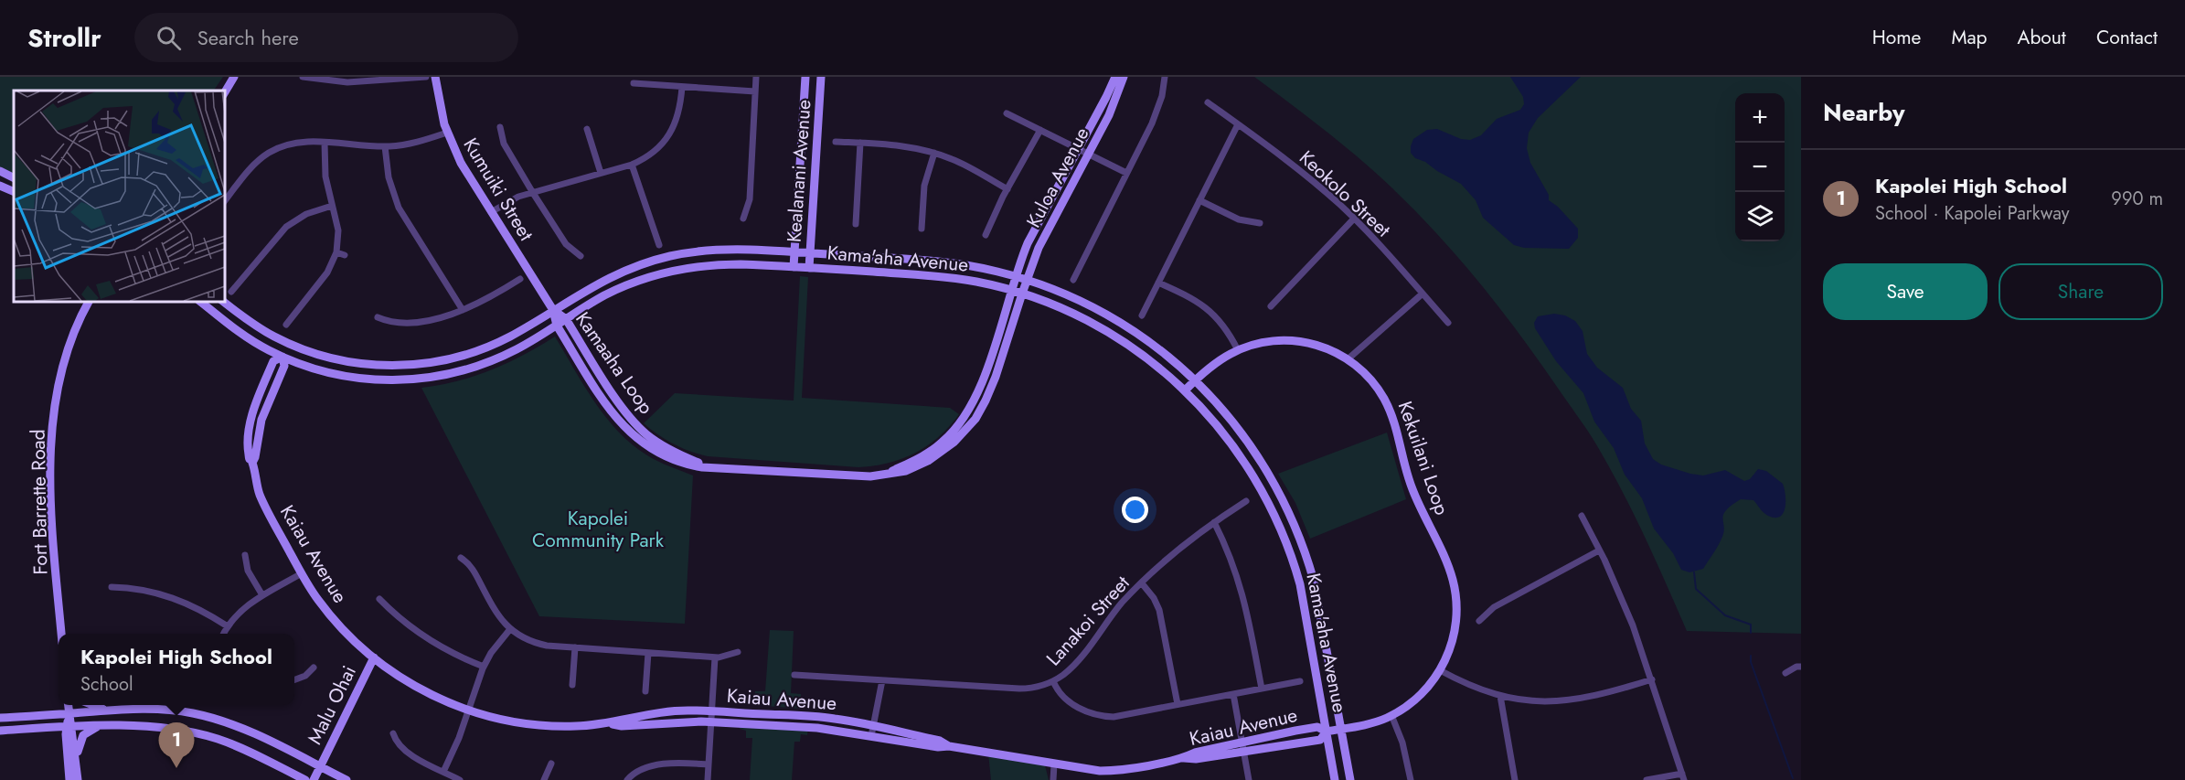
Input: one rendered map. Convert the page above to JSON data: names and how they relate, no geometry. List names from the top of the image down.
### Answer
{
  "streets": {
    "street": [
      "Kealanani Avenue",
      "Kuloa Avenue",
      "Kumuiki Street",
      "Keokolo Street",
      "Kama'aha Avenue",
      "Kamaaha Loop",
      "Kekuilani Loop",
      "Fort Barrette Road",
      "Kaiau Avenue",
      "Lanakoi Street",
      "Malu Ohai"
    ]
  },
  "crossings": [
    ["Kealanani Avenue", "Kama'aha Avenue"],
    ["Kuloa Avenue", "Kama'aha Avenue"],
    ["Kuloa Avenue", "Kamaaha Loop"],
    ["Kumuiki Street", "Kama'aha Avenue"],
    ["Kumuiki Street", "Kamaaha Loop"],
    ["Kama'aha Avenue", "Kamaaha Loop"],
    ["Kama'aha Avenue", "Kekuilani Loop"],
    ["Kama'aha Avenue", "Kaiau Avenue"],
    ["Kekuilani Loop", "Kaiau Avenue"],
    ["Kaiau Avenue", "Malu Ohai"]
  ],
  "parks": ["Kapolei Community Park"],
  "page": {
    "header": "Strollr",
    "search": "Search here",
    "nav": [
      "Home",
      "Map",
      "About",
      "Contact"
    ],
    "heading": "Nearby",
    "map_buttons": ["+", "−"],
    "list": [
      {
        "mark": "1",
        "name": "Kapolei High School",
        "note": "School · Kapolei Parkway",
        "value": "990 m"
      }
    ],
    "buttons": ["Save", "Share"],
    "popup": ["Kapolei High School", "School"],
    "pins": "1"
  }
}
